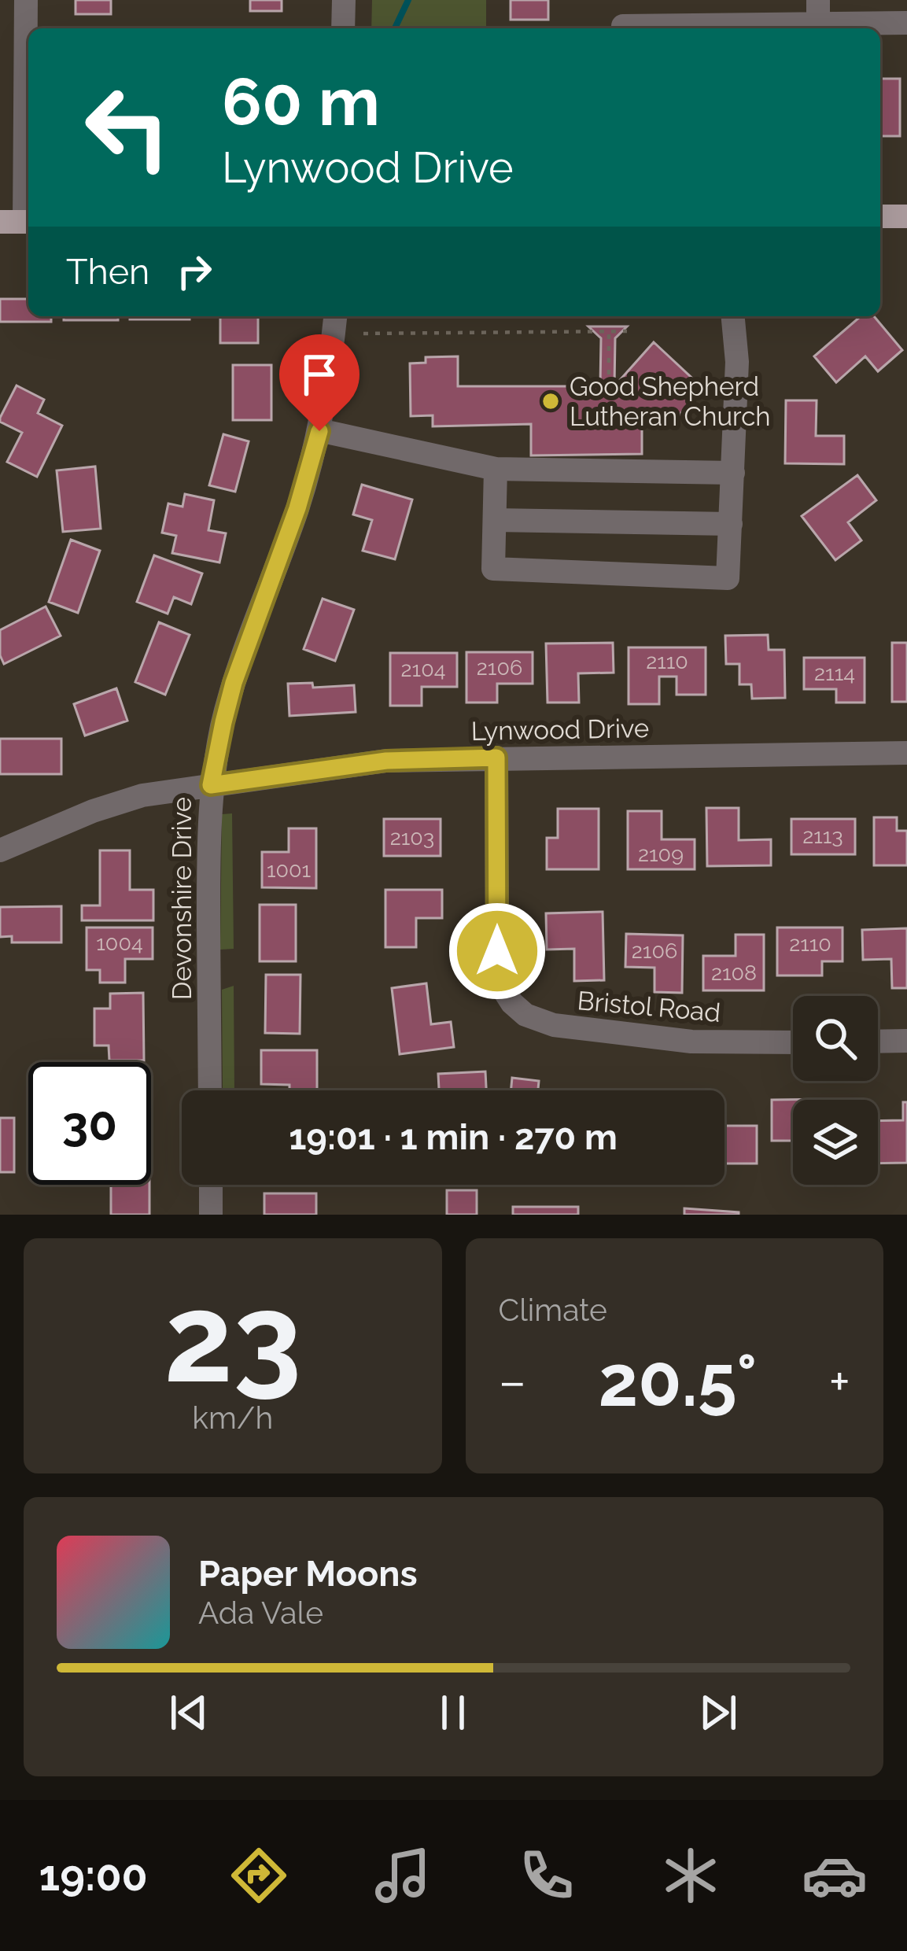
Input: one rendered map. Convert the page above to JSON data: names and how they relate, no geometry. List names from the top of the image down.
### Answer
{
  "streets": {
    "street": ["Lynwood Drive", "Devonshire Drive", "Bristol Road"]
  },
  "crossings": [
    ["Lynwood Drive", "Devonshire Drive"],
    ["Lynwood Drive", "Bristol Road"]
  ],
  "places": ["Good Shepherd Lutheran Church"],
  "house_numbers": [
    "2110",
    "2106",
    "2104",
    "2114",
    "2113",
    "2103",
    "2109",
    "1001",
    "1004",
    "2110",
    "2106",
    "2108"
  ],
  "page": {
    "turn": ["60 m", "Lynwood Drive"],
    "then": "Then",
    "limit": "30",
    "trip": "19:01 · 1 min · 270 m",
    "tile": [
      ["23", "km/h"],
      "Climate"
    ],
    "heat": ["−", "20.5°", "+"],
    "song": ["Paper Moons", "Ada Vale"],
    "tabs": "19:00"
  }
}
